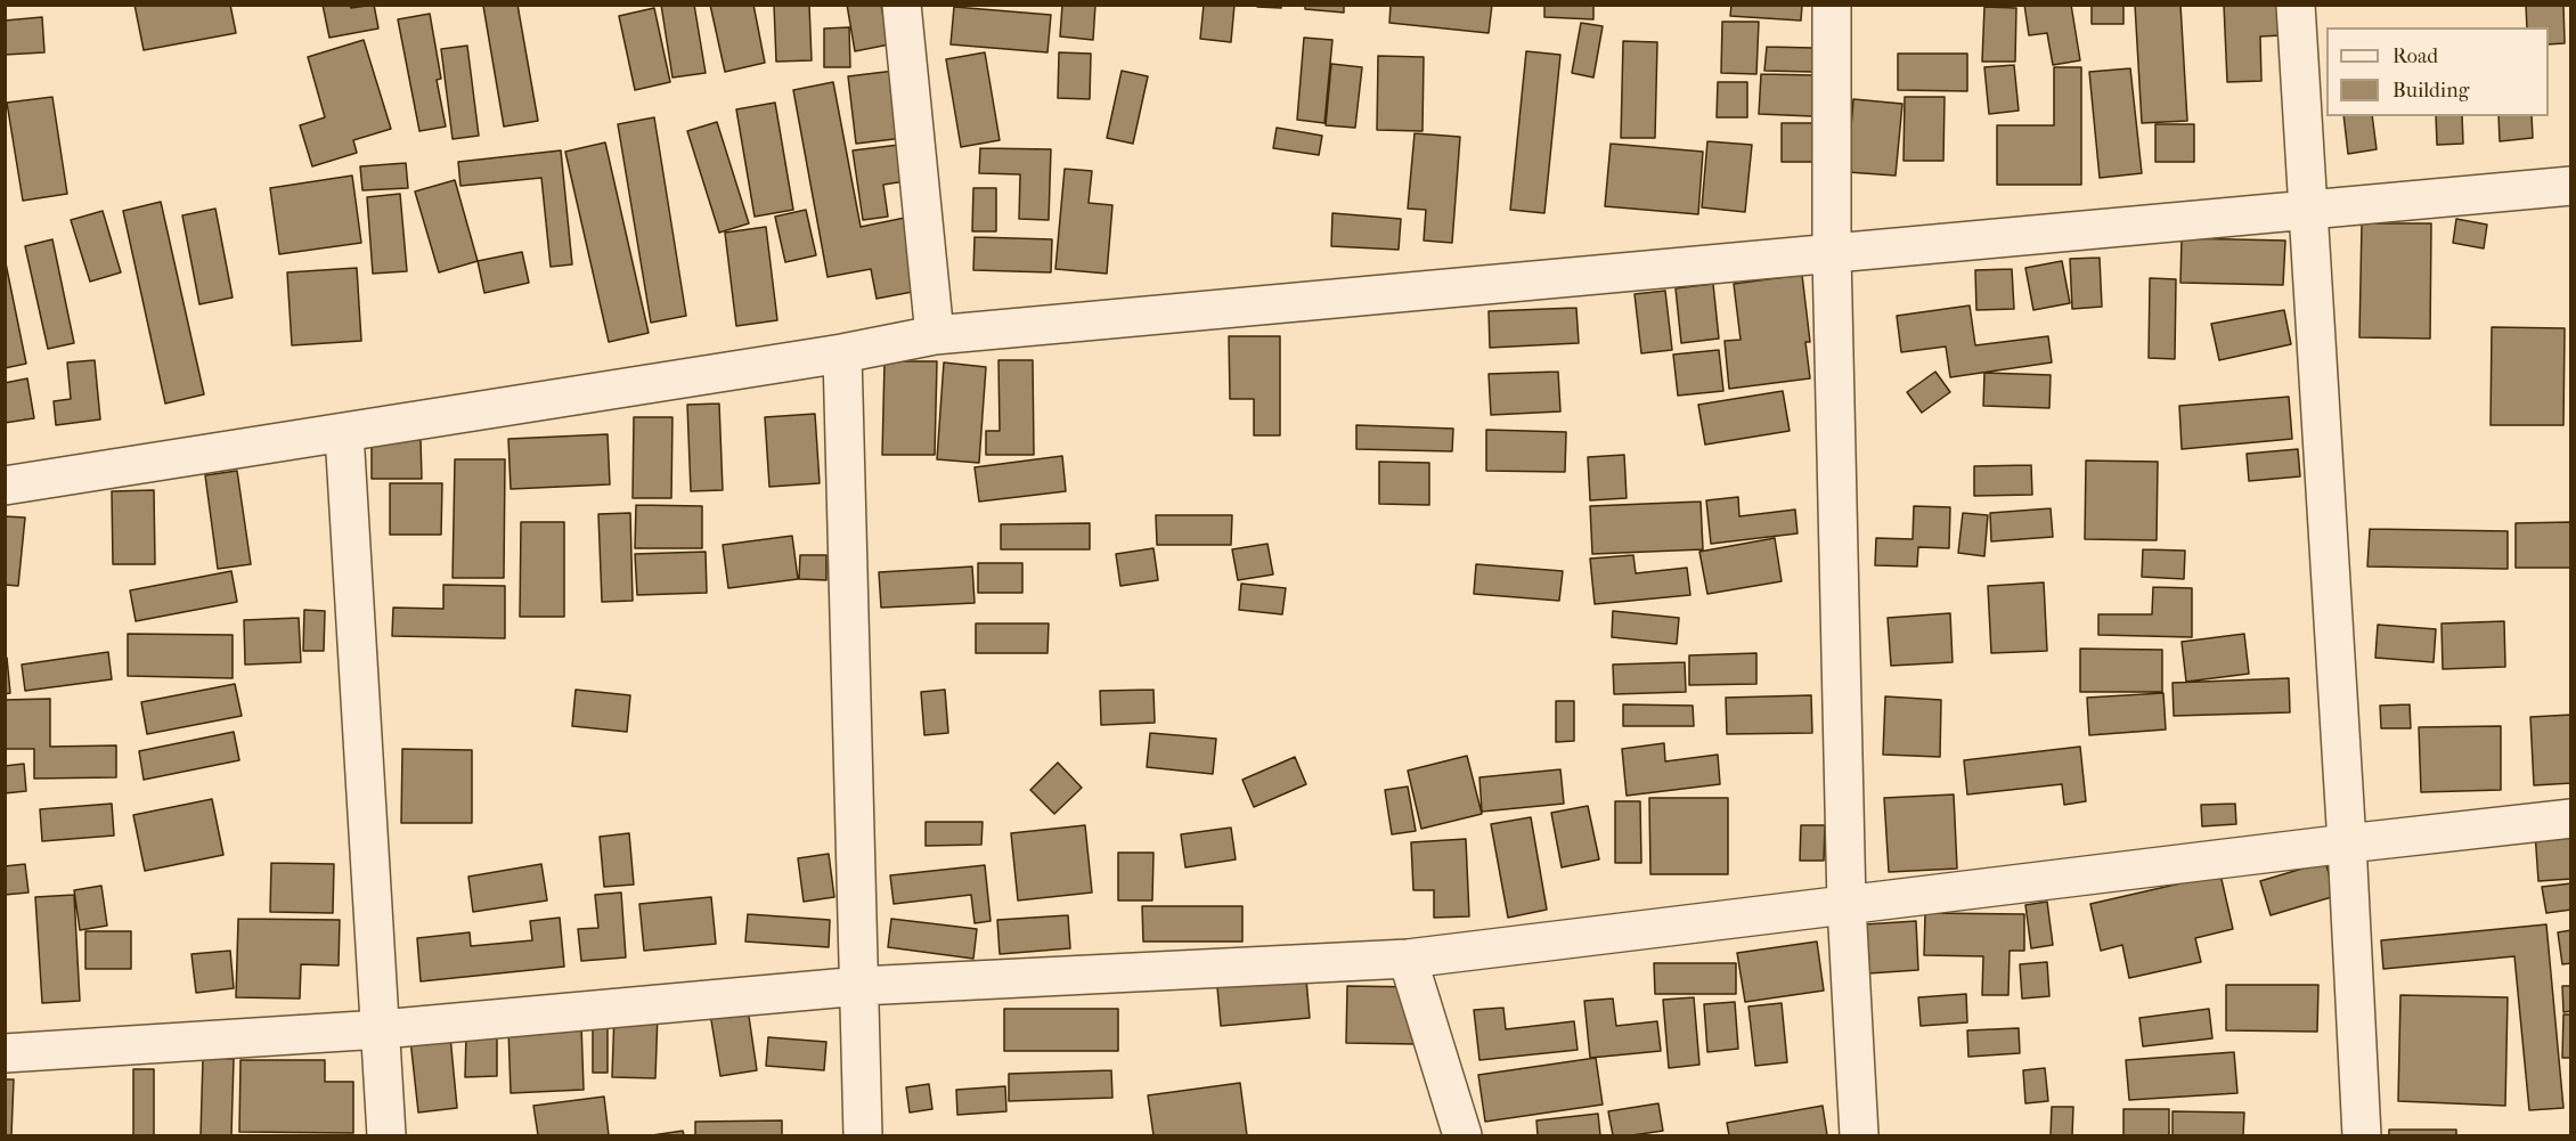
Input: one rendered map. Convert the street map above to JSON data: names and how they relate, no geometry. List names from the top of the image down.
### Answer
{
  "legend": ["Road", "Building"]
}
